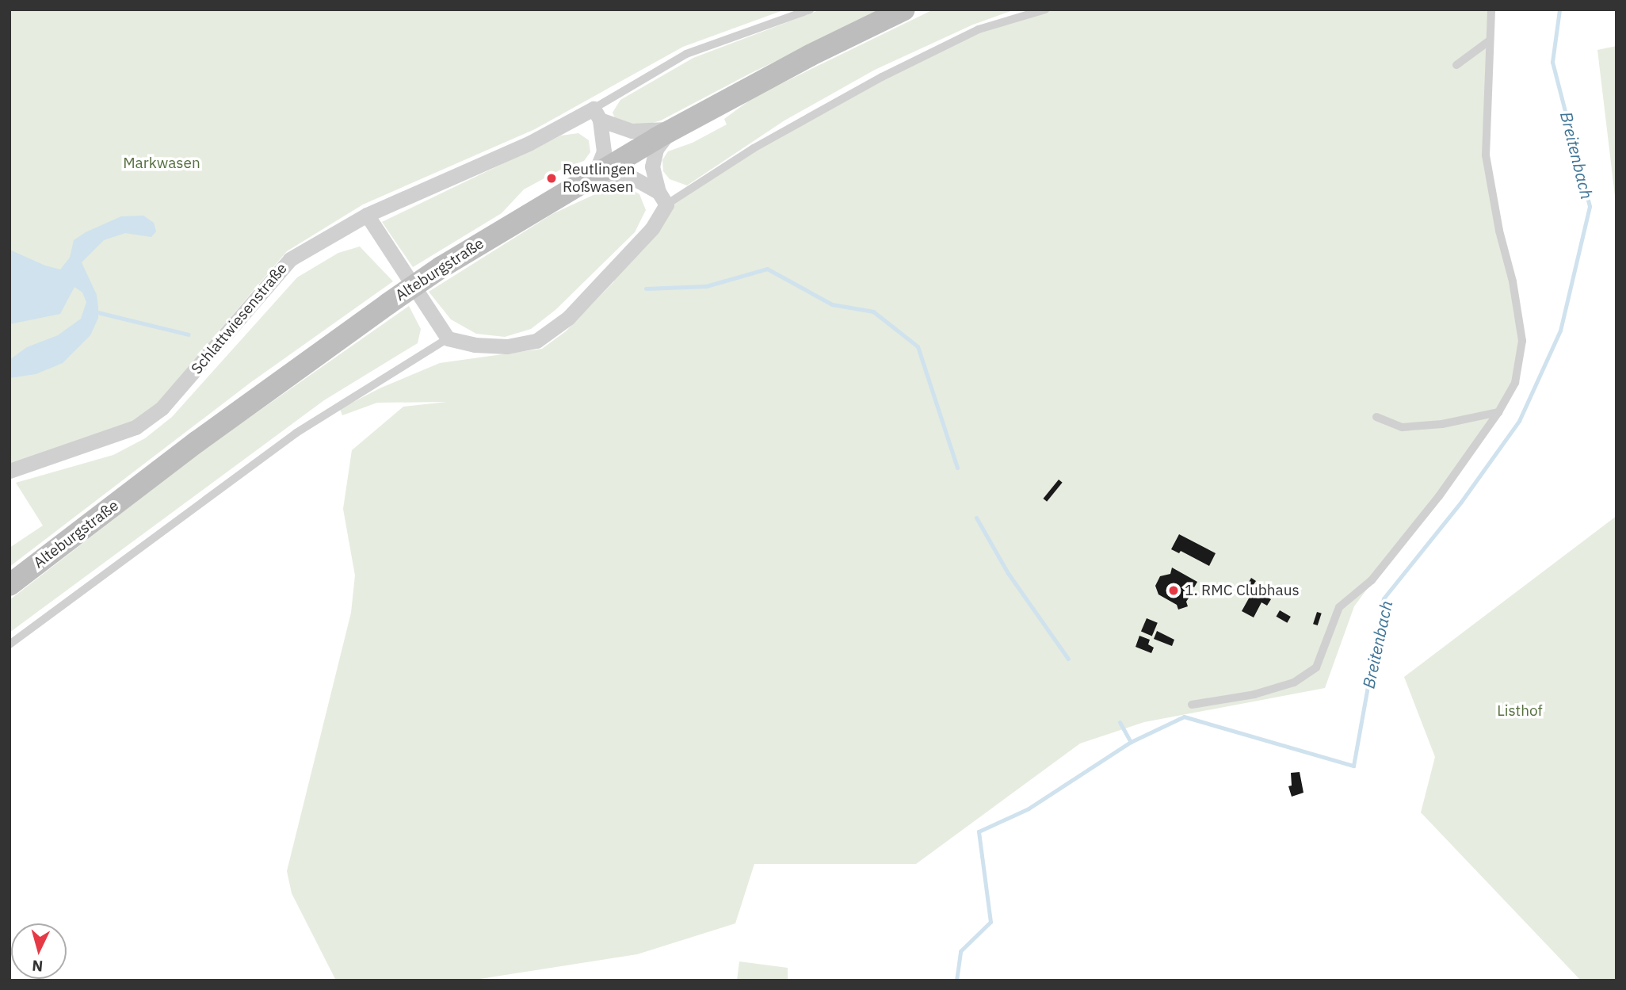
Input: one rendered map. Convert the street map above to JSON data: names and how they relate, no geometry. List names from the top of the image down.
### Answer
{
  "streets": {
    "main road": ["Alteburgstraße"],
    "street": ["Schlattwiesenstraße"]
  },
  "water": ["Breitenbach"],
  "parks": ["Markwasen", "Listhof"],
  "places": ["Reutlingen Roßwasen", "1. RMC Clubhaus"],
  "north": "bottom"
}
